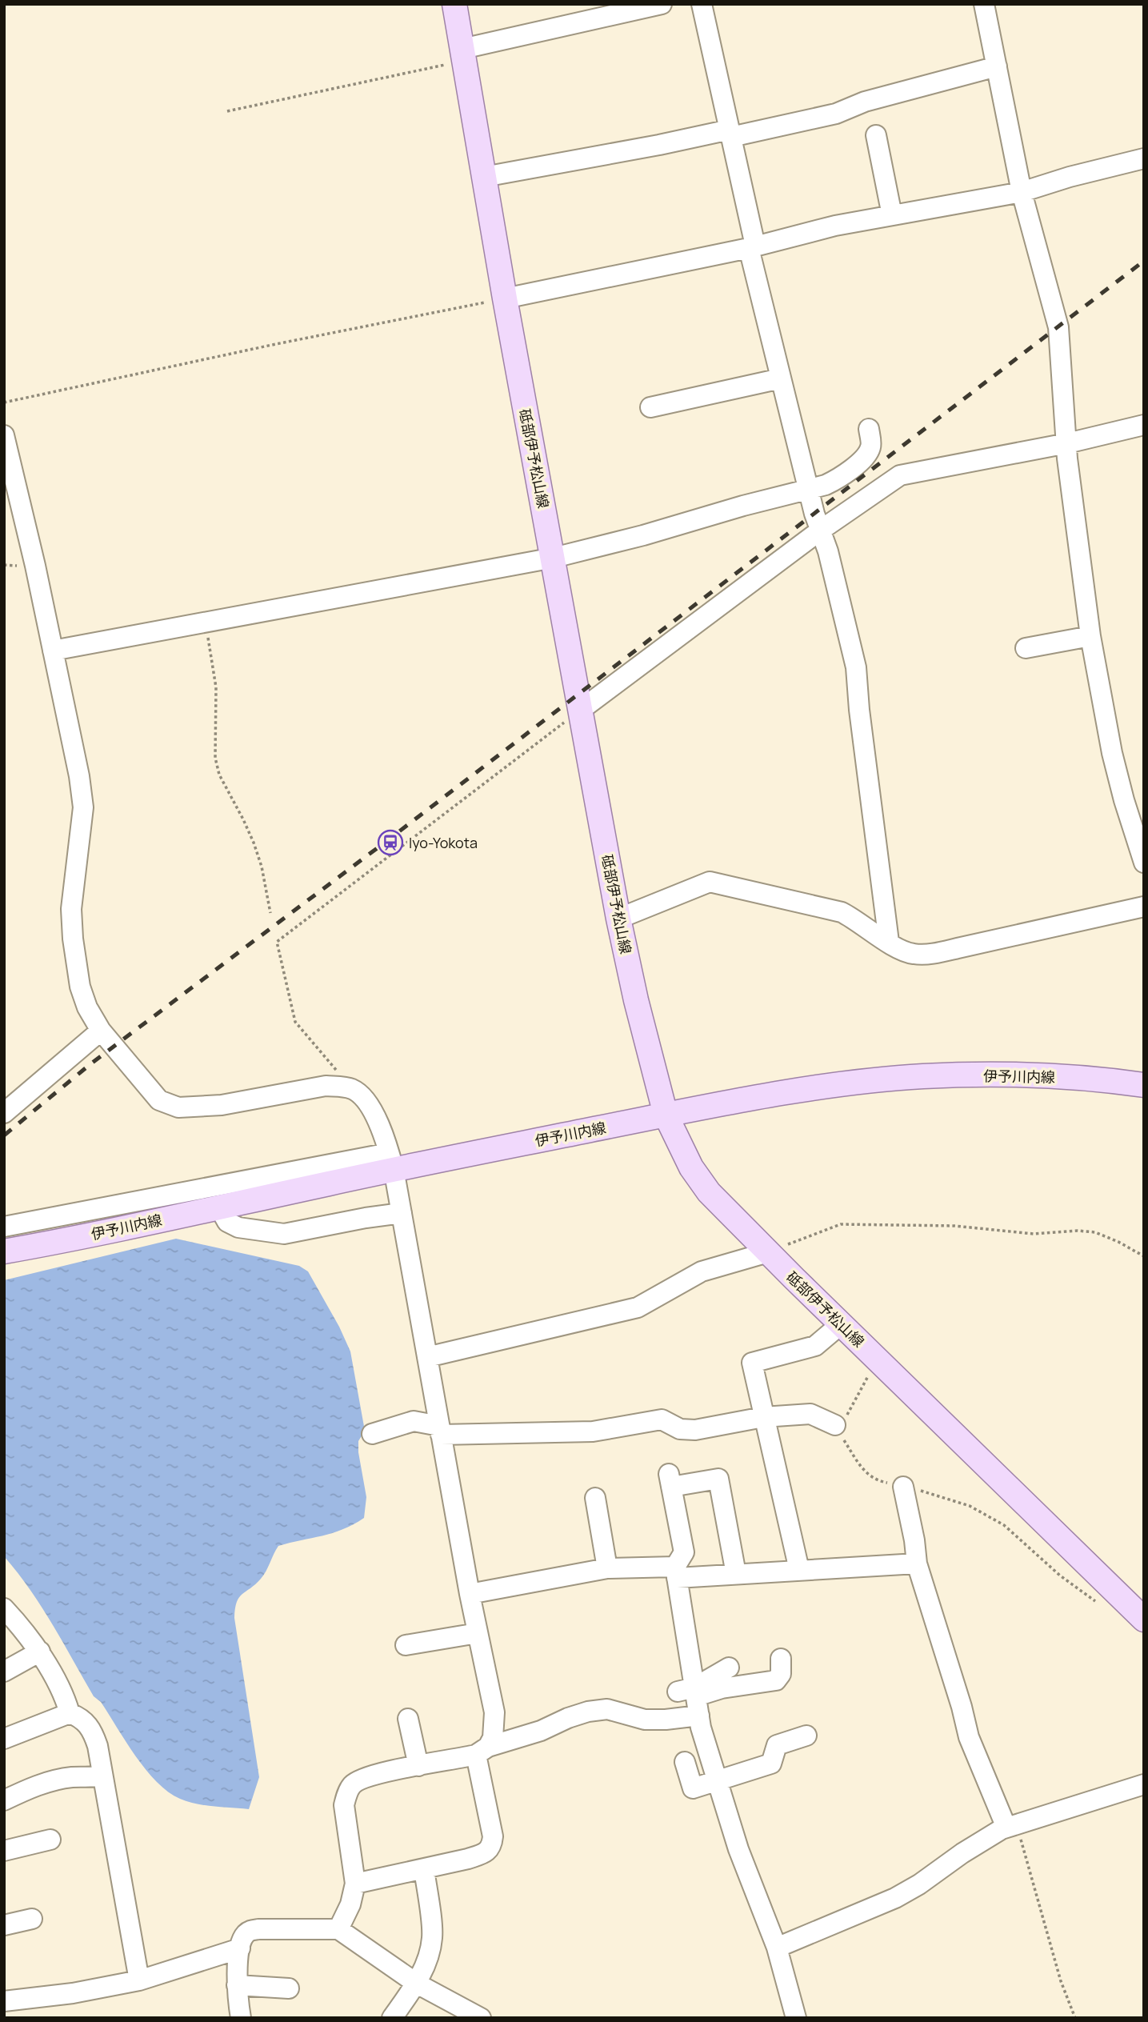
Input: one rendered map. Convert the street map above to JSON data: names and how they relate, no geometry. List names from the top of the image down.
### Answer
{
  "streets": {
    "main road": ["砥部伊予松山線", "伊予川内線"]
  },
  "crossings": [
    ["砥部伊予松山線", "伊予川内線"]
  ],
  "places": {
    "station": ["Iyo-Yokota"]
  }
}
